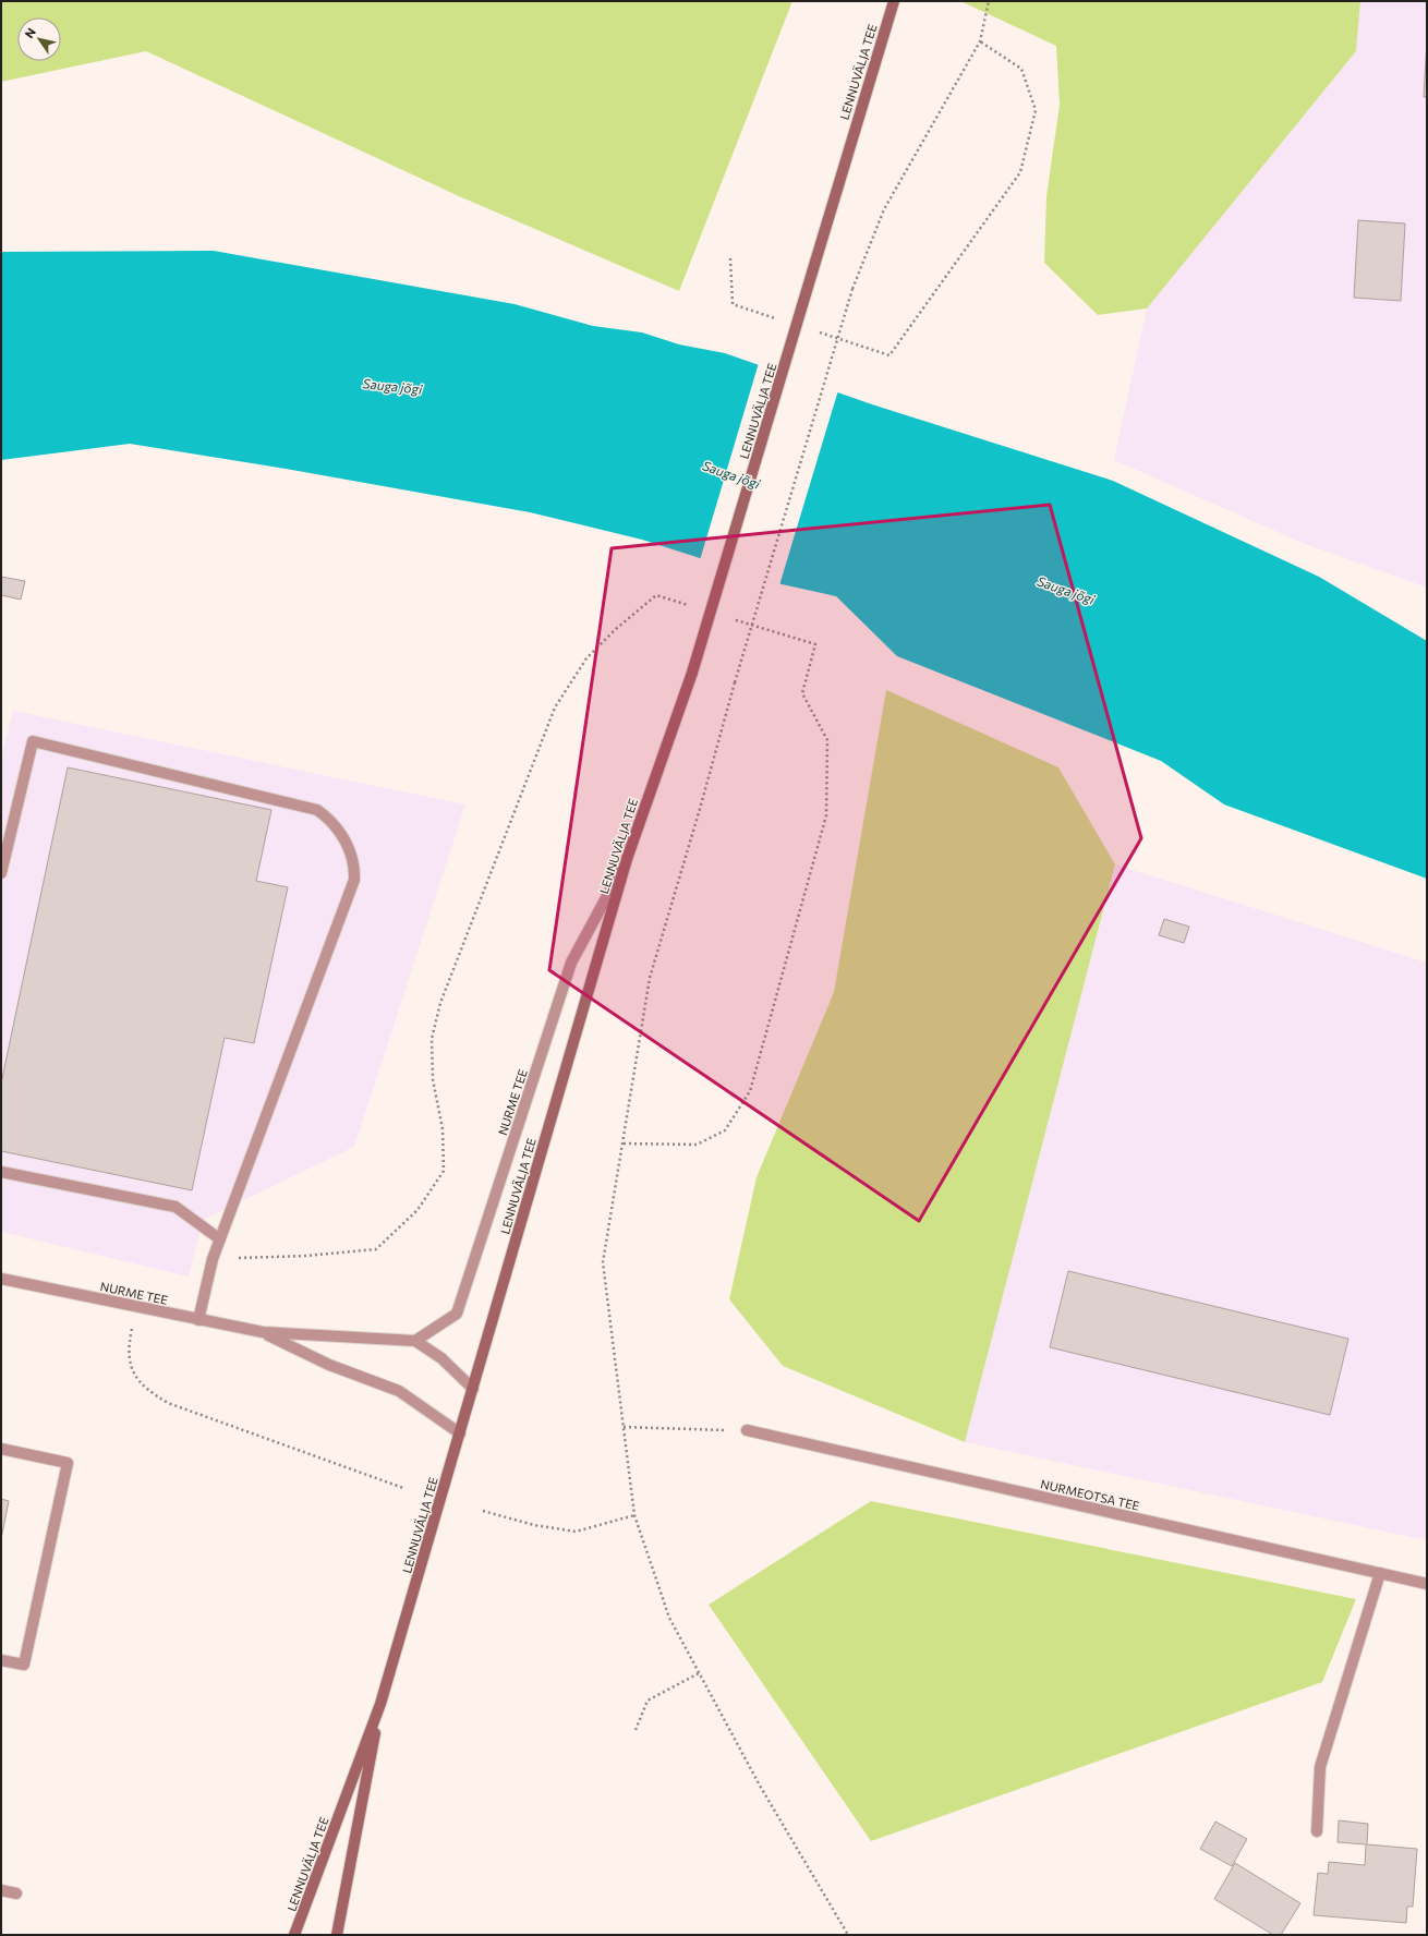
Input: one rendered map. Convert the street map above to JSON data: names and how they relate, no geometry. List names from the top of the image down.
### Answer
{
  "streets": {
    "main road": ["LENNUVÄLJA TEE"],
    "street": ["NURME TEE", "NURMEOTSA TEE"]
  },
  "crossings": [
    ["LENNUVÄLJA TEE", "NURME TEE"]
  ],
  "water": ["Sauga jõgi"],
  "north": "top left"
}
